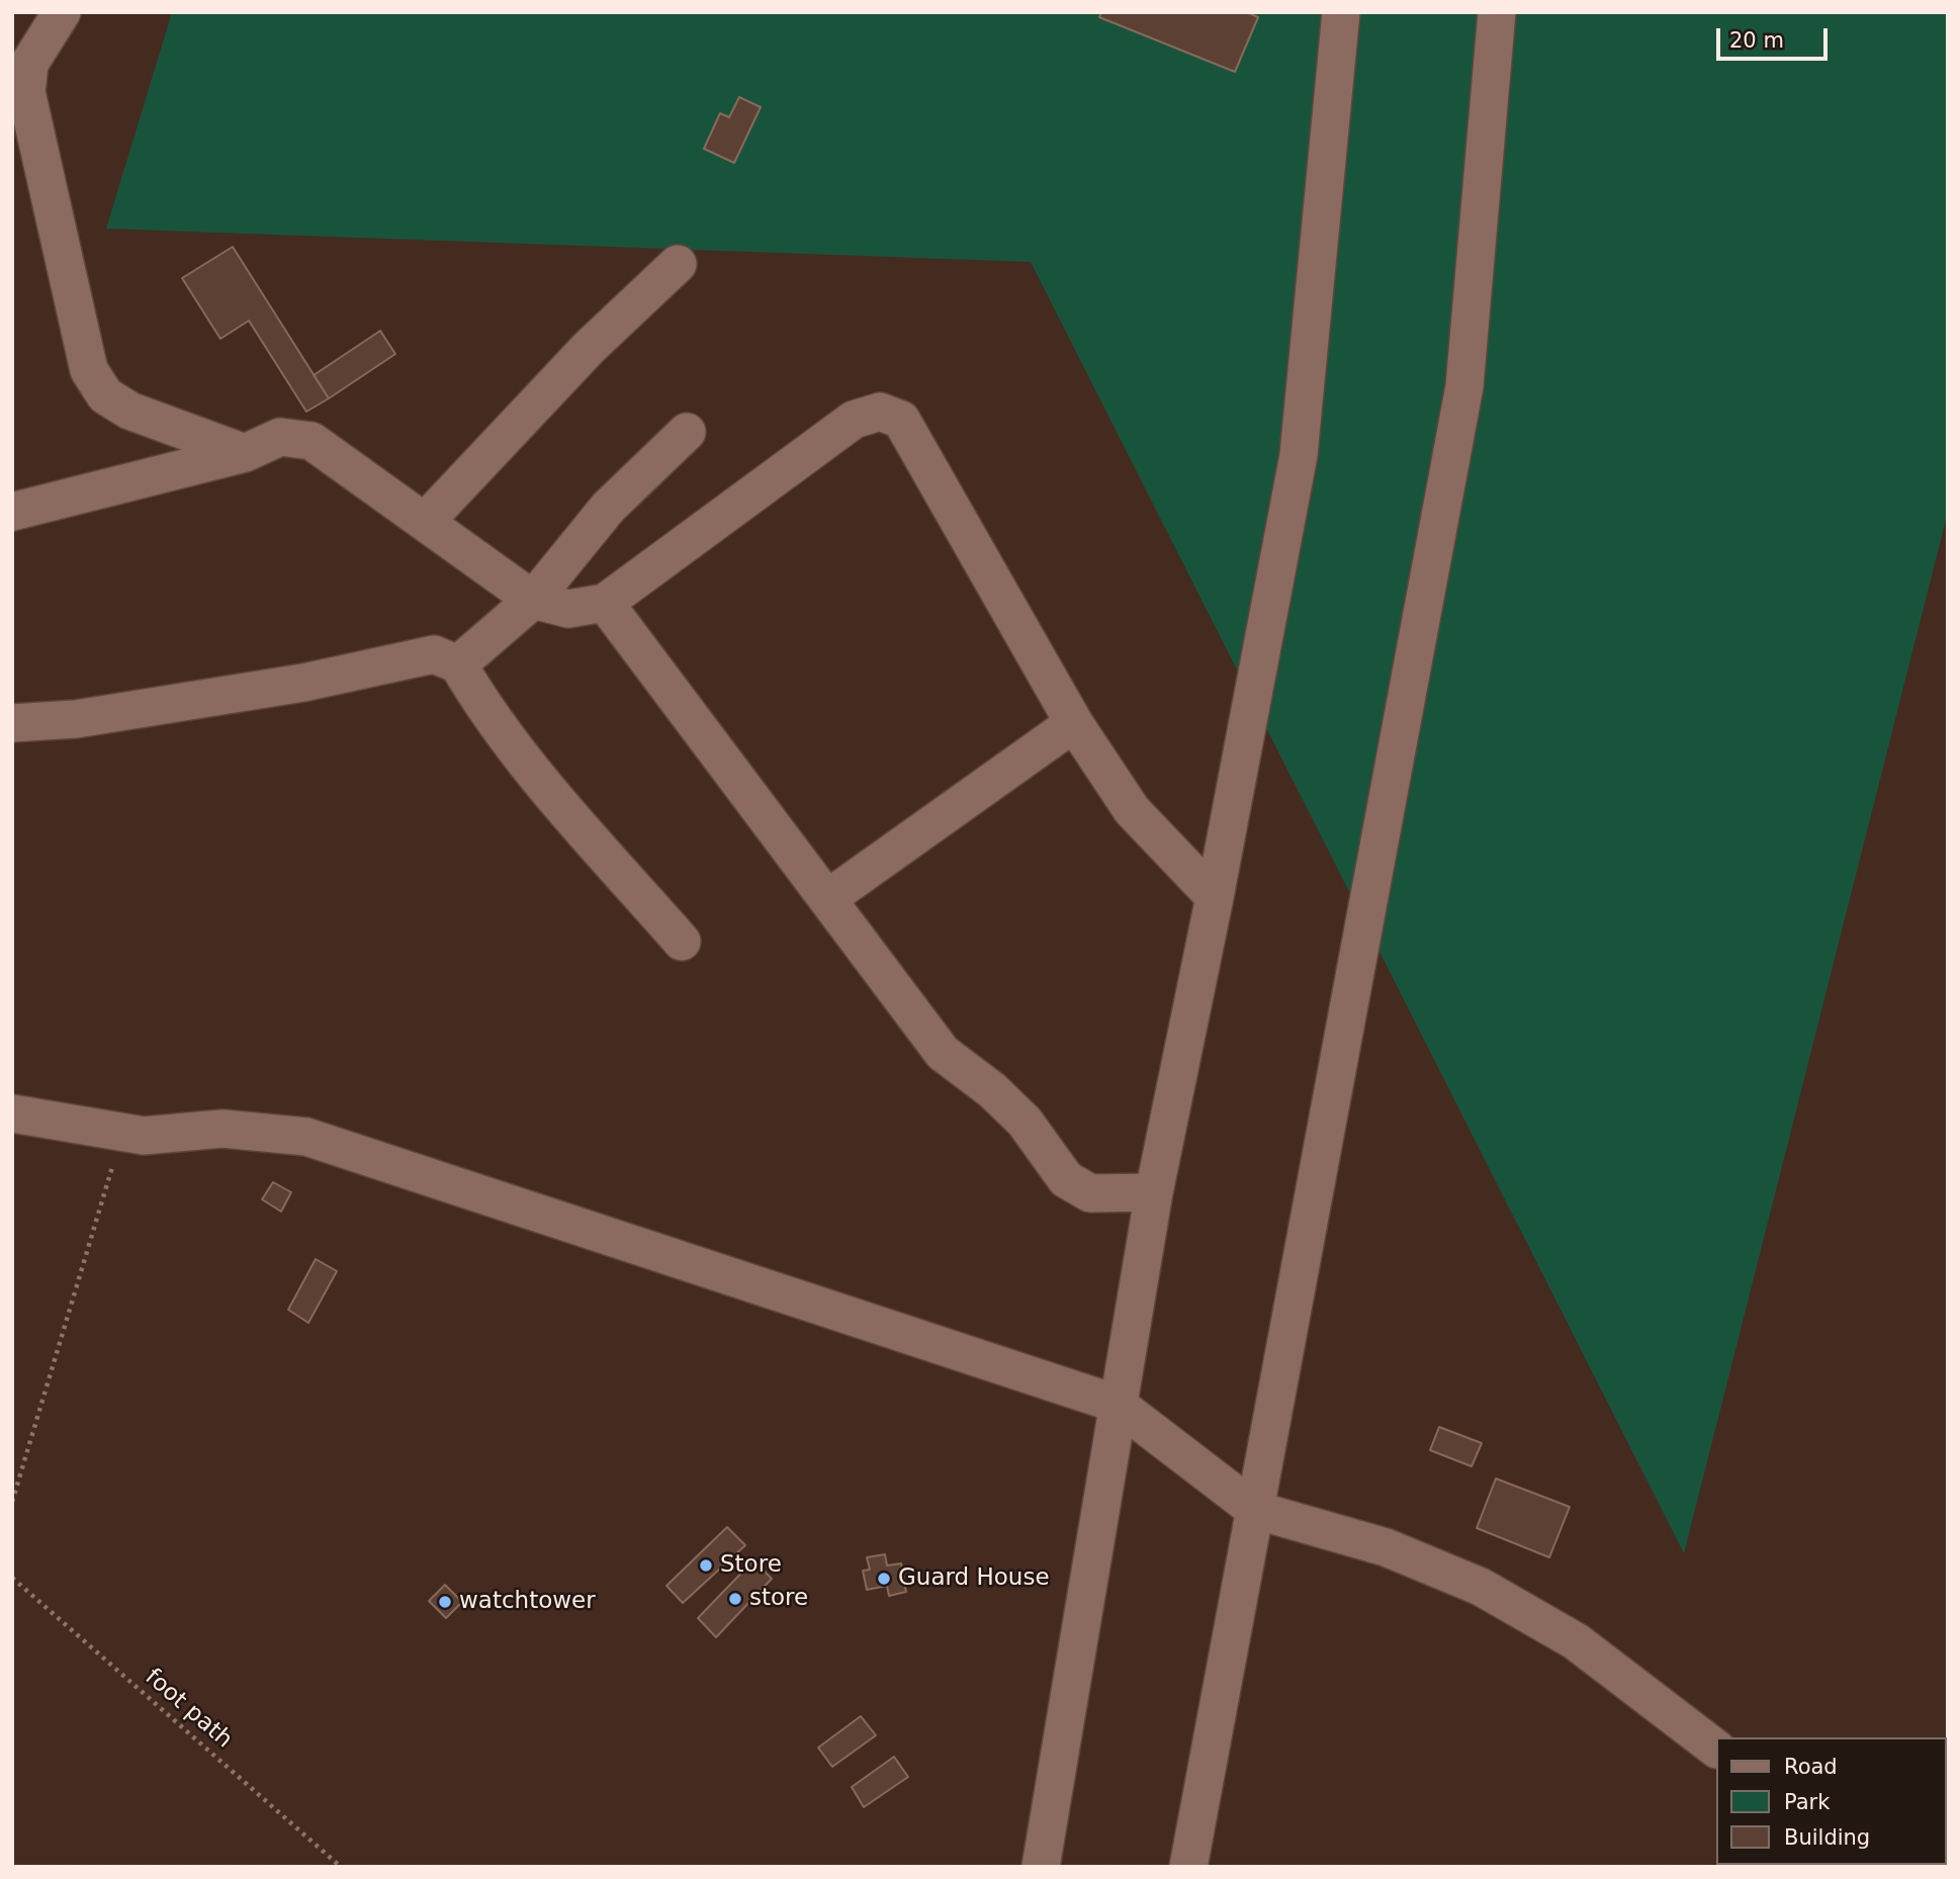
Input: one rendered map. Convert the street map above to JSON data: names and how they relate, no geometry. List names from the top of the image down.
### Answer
{
  "streets": {
    "path": ["foot path"]
  },
  "places": [
    "Store",
    "Guard House",
    "store",
    "watchtower"
  ],
  "legend": ["Road", "Park", "Building"],
  "scale_bar": "20 m"
}
